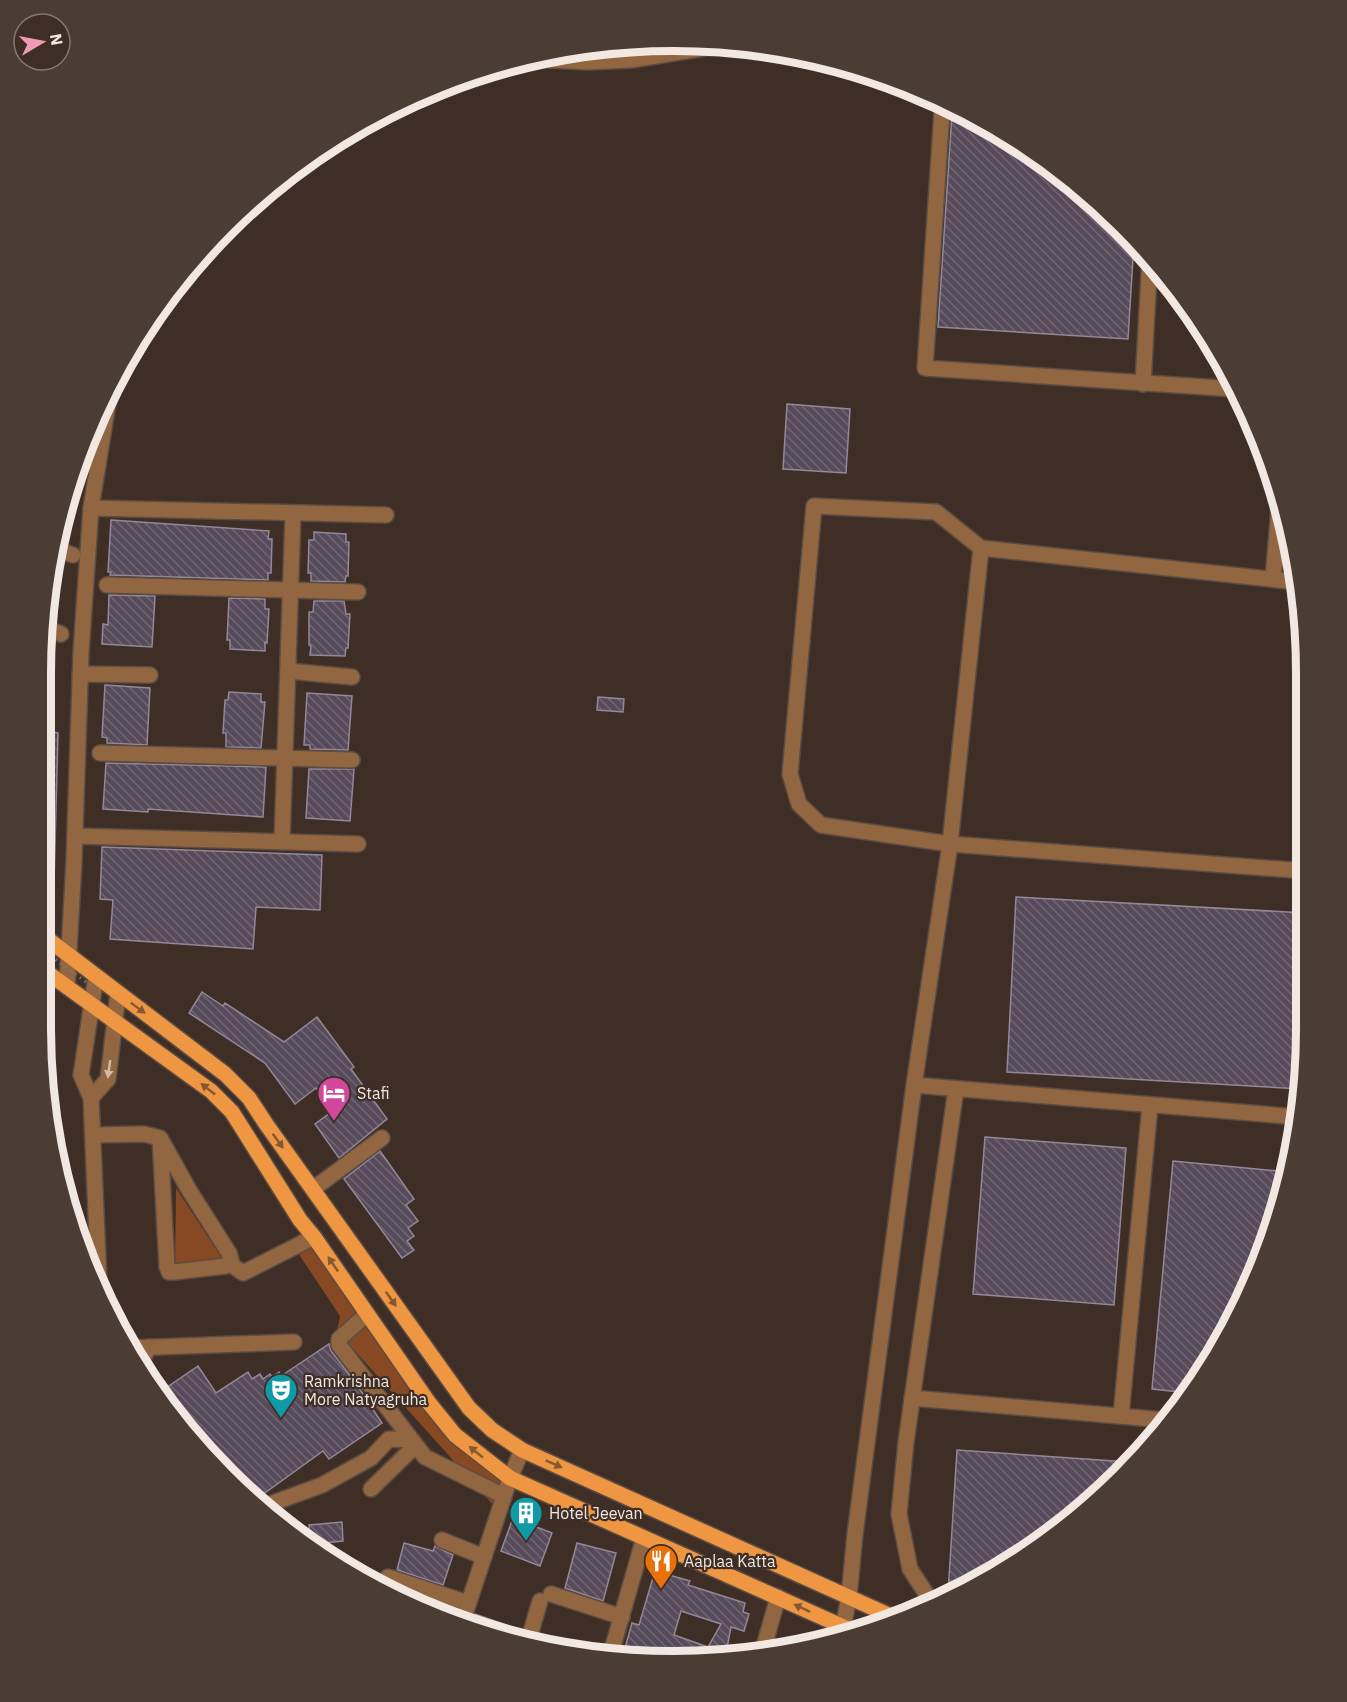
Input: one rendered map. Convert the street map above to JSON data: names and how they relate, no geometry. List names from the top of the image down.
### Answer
{
  "places": {
    "hotel": ["Stafi"],
    "theatre": ["Ramkrishna More Natyagruha"],
    "building": ["Hotel Jeevan"],
    "restaurant": ["Aaplaa Katta"]
  },
  "north": "right"
}
